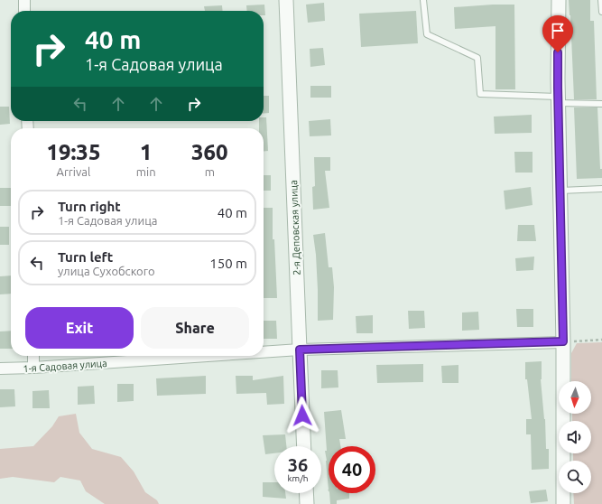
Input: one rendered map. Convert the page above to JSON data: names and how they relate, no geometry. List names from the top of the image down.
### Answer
{
  "streets": {
    "street": ["2-я Деповская улица", "1-я Садовая улица"]
  },
  "crossings": [
    ["2-я Деповская улица", "1-я Садовая улица"]
  ],
  "north": "bottom",
  "page": {
    "turn": ["40 m", "1-я Садовая улица"],
    "eta": [
      "19:35",
      "Arrival",
      "1",
      "min",
      "360",
      "m"
    ],
    "list": [
      {
        "name": "Turn right",
        "note": "1-я Садовая улица",
        "value": "40 m"
      },
      {
        "name": "Turn left",
        "note": "улица Сухобского",
        "value": "150 m"
      }
    ],
    "buttons": ["Exit", "Share"],
    "speed": "36 km/h",
    "limit": "40"
  }
}
